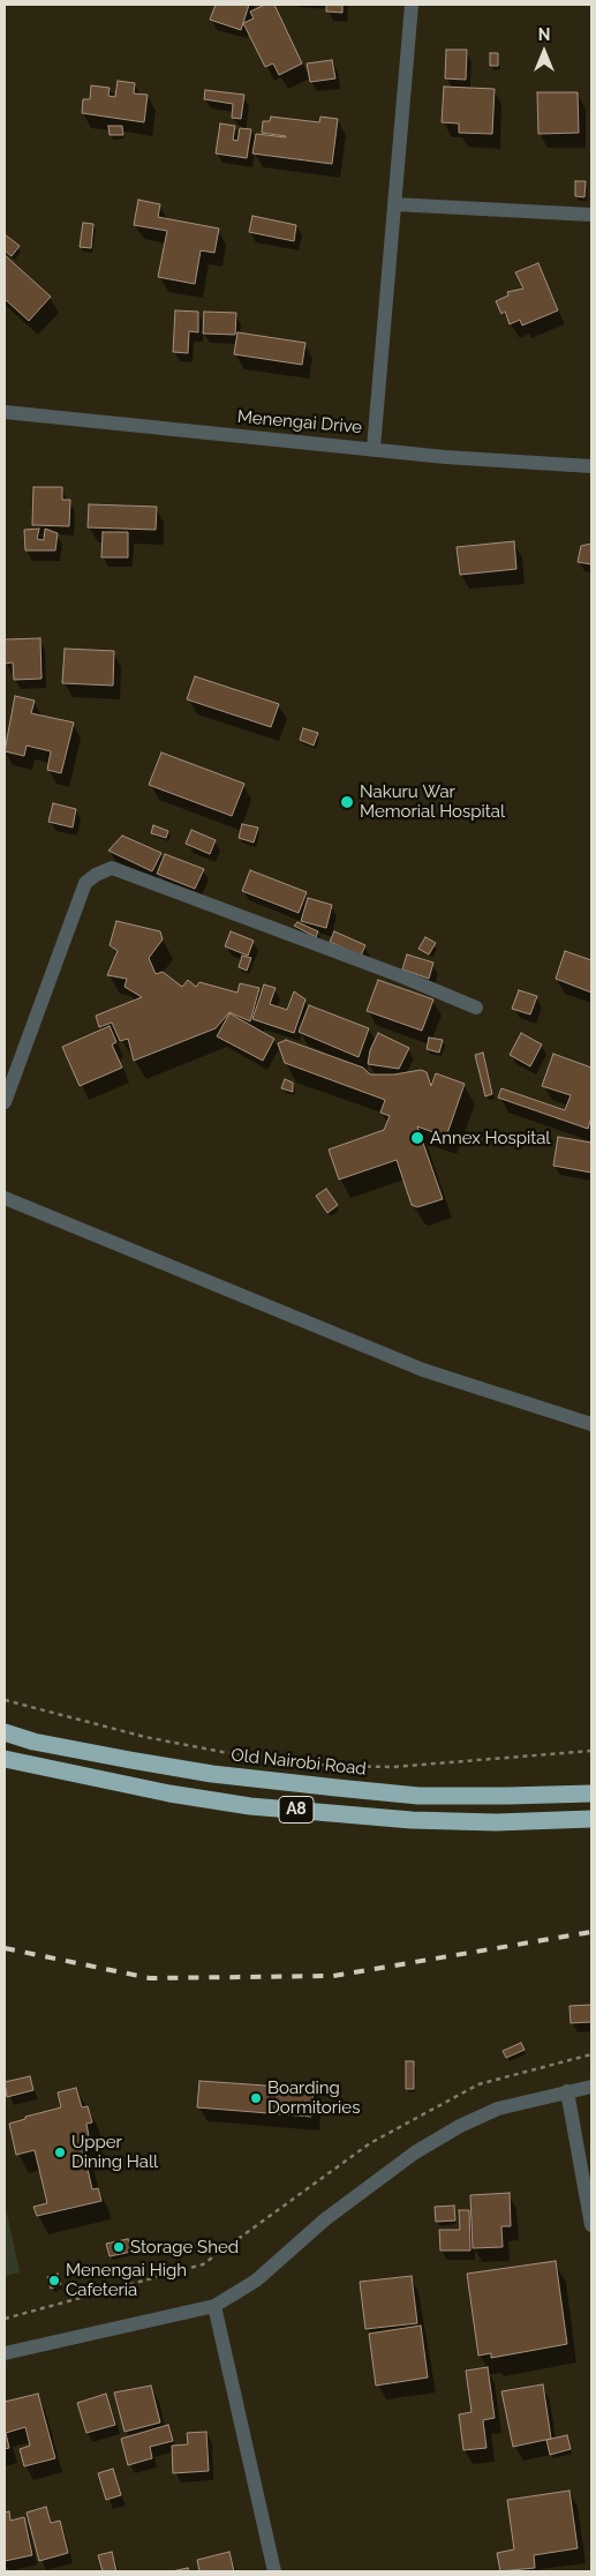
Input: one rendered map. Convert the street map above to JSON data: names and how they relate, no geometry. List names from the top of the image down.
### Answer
{
  "streets": {
    "highway": ["Old Nairobi Road", "A8"],
    "street": ["Menengai Drive"]
  },
  "places": [
    "Nakuru War Memorial Hospital",
    "Annex Hospital",
    "Boarding Dormitories",
    "Upper Dining Hall",
    "Storage Shed",
    "Menengai High Cafeteria"
  ],
  "north": "top"
}
